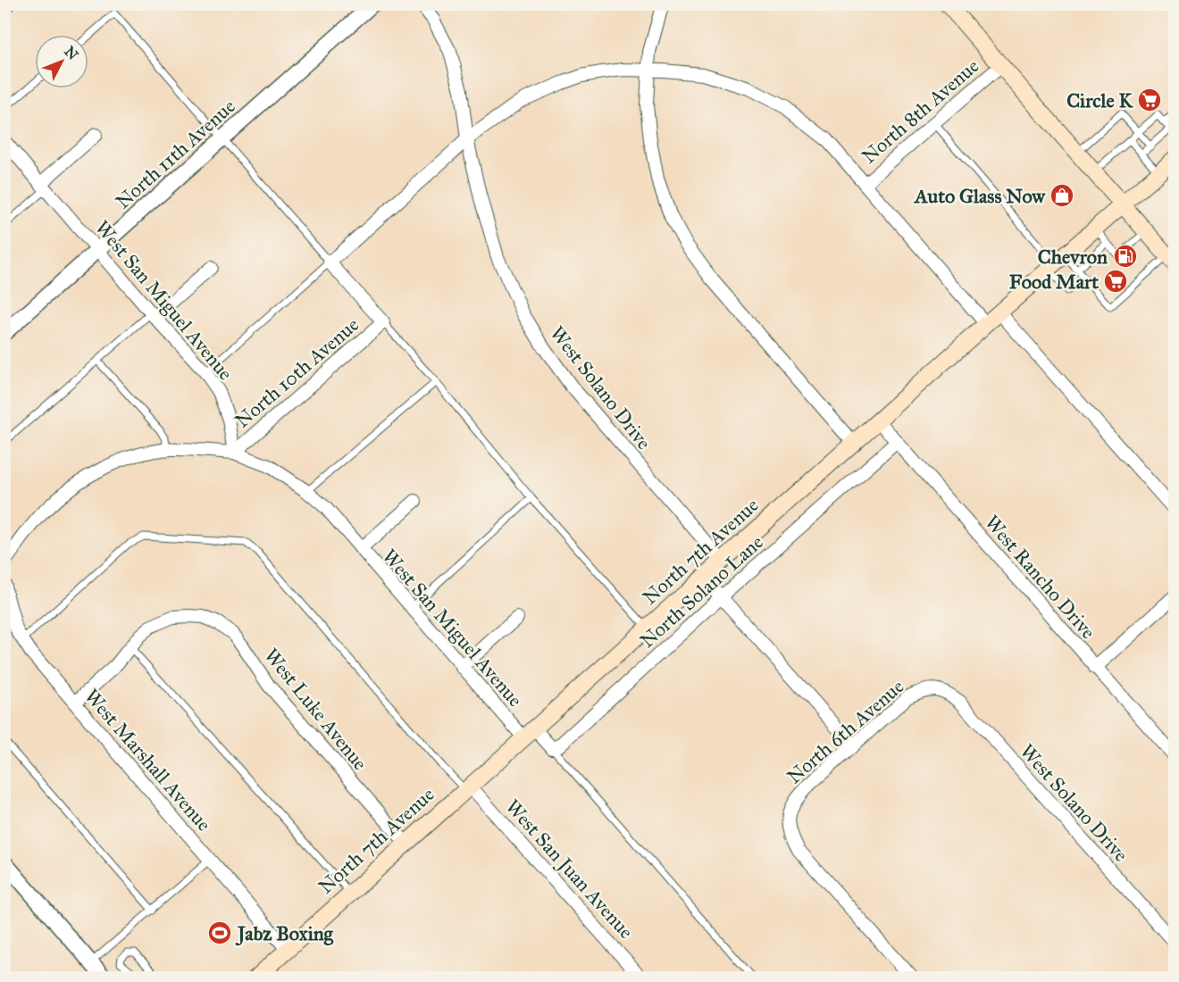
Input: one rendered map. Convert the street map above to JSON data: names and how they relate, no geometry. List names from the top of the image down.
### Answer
{
  "streets": {
    "main road": ["North 7th Avenue"],
    "street": [
      "North 8th Avenue",
      "North 11th Avenue",
      "West San Miguel Avenue",
      "North 10th Avenue",
      "West Solano Drive",
      "West Rancho Drive",
      "North Solano Lane",
      "West Luke Avenue",
      "North 6th Avenue",
      "West Marshall Avenue",
      "West San Juan Avenue"
    ]
  },
  "crossings": [
    ["North 11th Avenue", "West San Miguel Avenue"],
    ["West San Miguel Avenue", "North 10th Avenue"],
    ["West San Miguel Avenue", "North 7th Avenue"],
    ["West Solano Drive", "North 7th Avenue"],
    ["West Solano Drive", "North 6th Avenue"],
    ["North 7th Avenue", "West Rancho Drive"],
    ["North 7th Avenue", "West Luke Avenue"],
    ["North 7th Avenue", "West Marshall Avenue"],
    ["North 7th Avenue", "West San Juan Avenue"],
    ["West Rancho Drive", "North Solano Lane"]
  ],
  "places": {
    "supermarket": ["Circle K", "Food Mart"],
    "shop": ["Auto Glass Now"],
    "fuel station": ["Chevron"],
    "sports": ["Jabz Boxing"]
  },
  "north": "top right"
}
